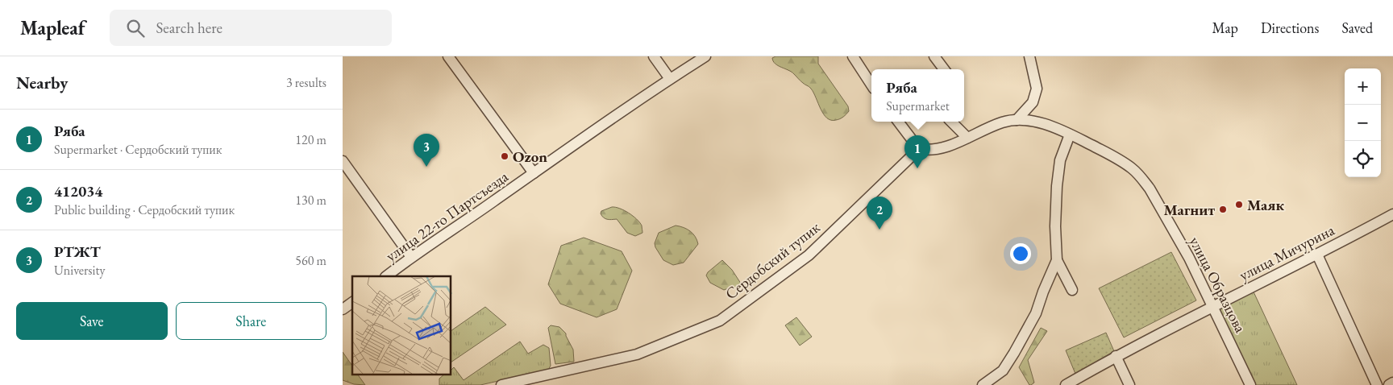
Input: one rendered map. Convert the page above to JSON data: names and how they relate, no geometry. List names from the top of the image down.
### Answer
{
  "streets": {
    "street": [
      "улица 22-го Партсъезда",
      "улица Мичурина",
      "Сердобский тупик",
      "улица Образцова"
    ]
  },
  "crossings": [
    ["улица Мичурина", "улица Образцова"]
  ],
  "places": ["Ozon", "Маяк", "Магнит"],
  "page": {
    "header": "Mapleaf",
    "search": "Search here",
    "nav": ["Map", "Directions", "Saved"],
    "heading": ["Nearby", "3 results"],
    "map_buttons": ["+", "−"],
    "popup": ["Ряба", "Supermarket"],
    "list": [
      {
        "mark": "1",
        "name": "Ряба",
        "note": "Supermarket · Сердобский тупик",
        "value": "120 m"
      },
      {
        "mark": "2",
        "name": "412034",
        "note": "Public building · Сердобский тупик",
        "value": "130 m"
      },
      {
        "mark": "3",
        "name": "РТЖТ",
        "note": "University",
        "value": "560 m"
      }
    ],
    "pins": ["3", "1", "2"],
    "buttons": ["Save", "Share"]
  }
}
